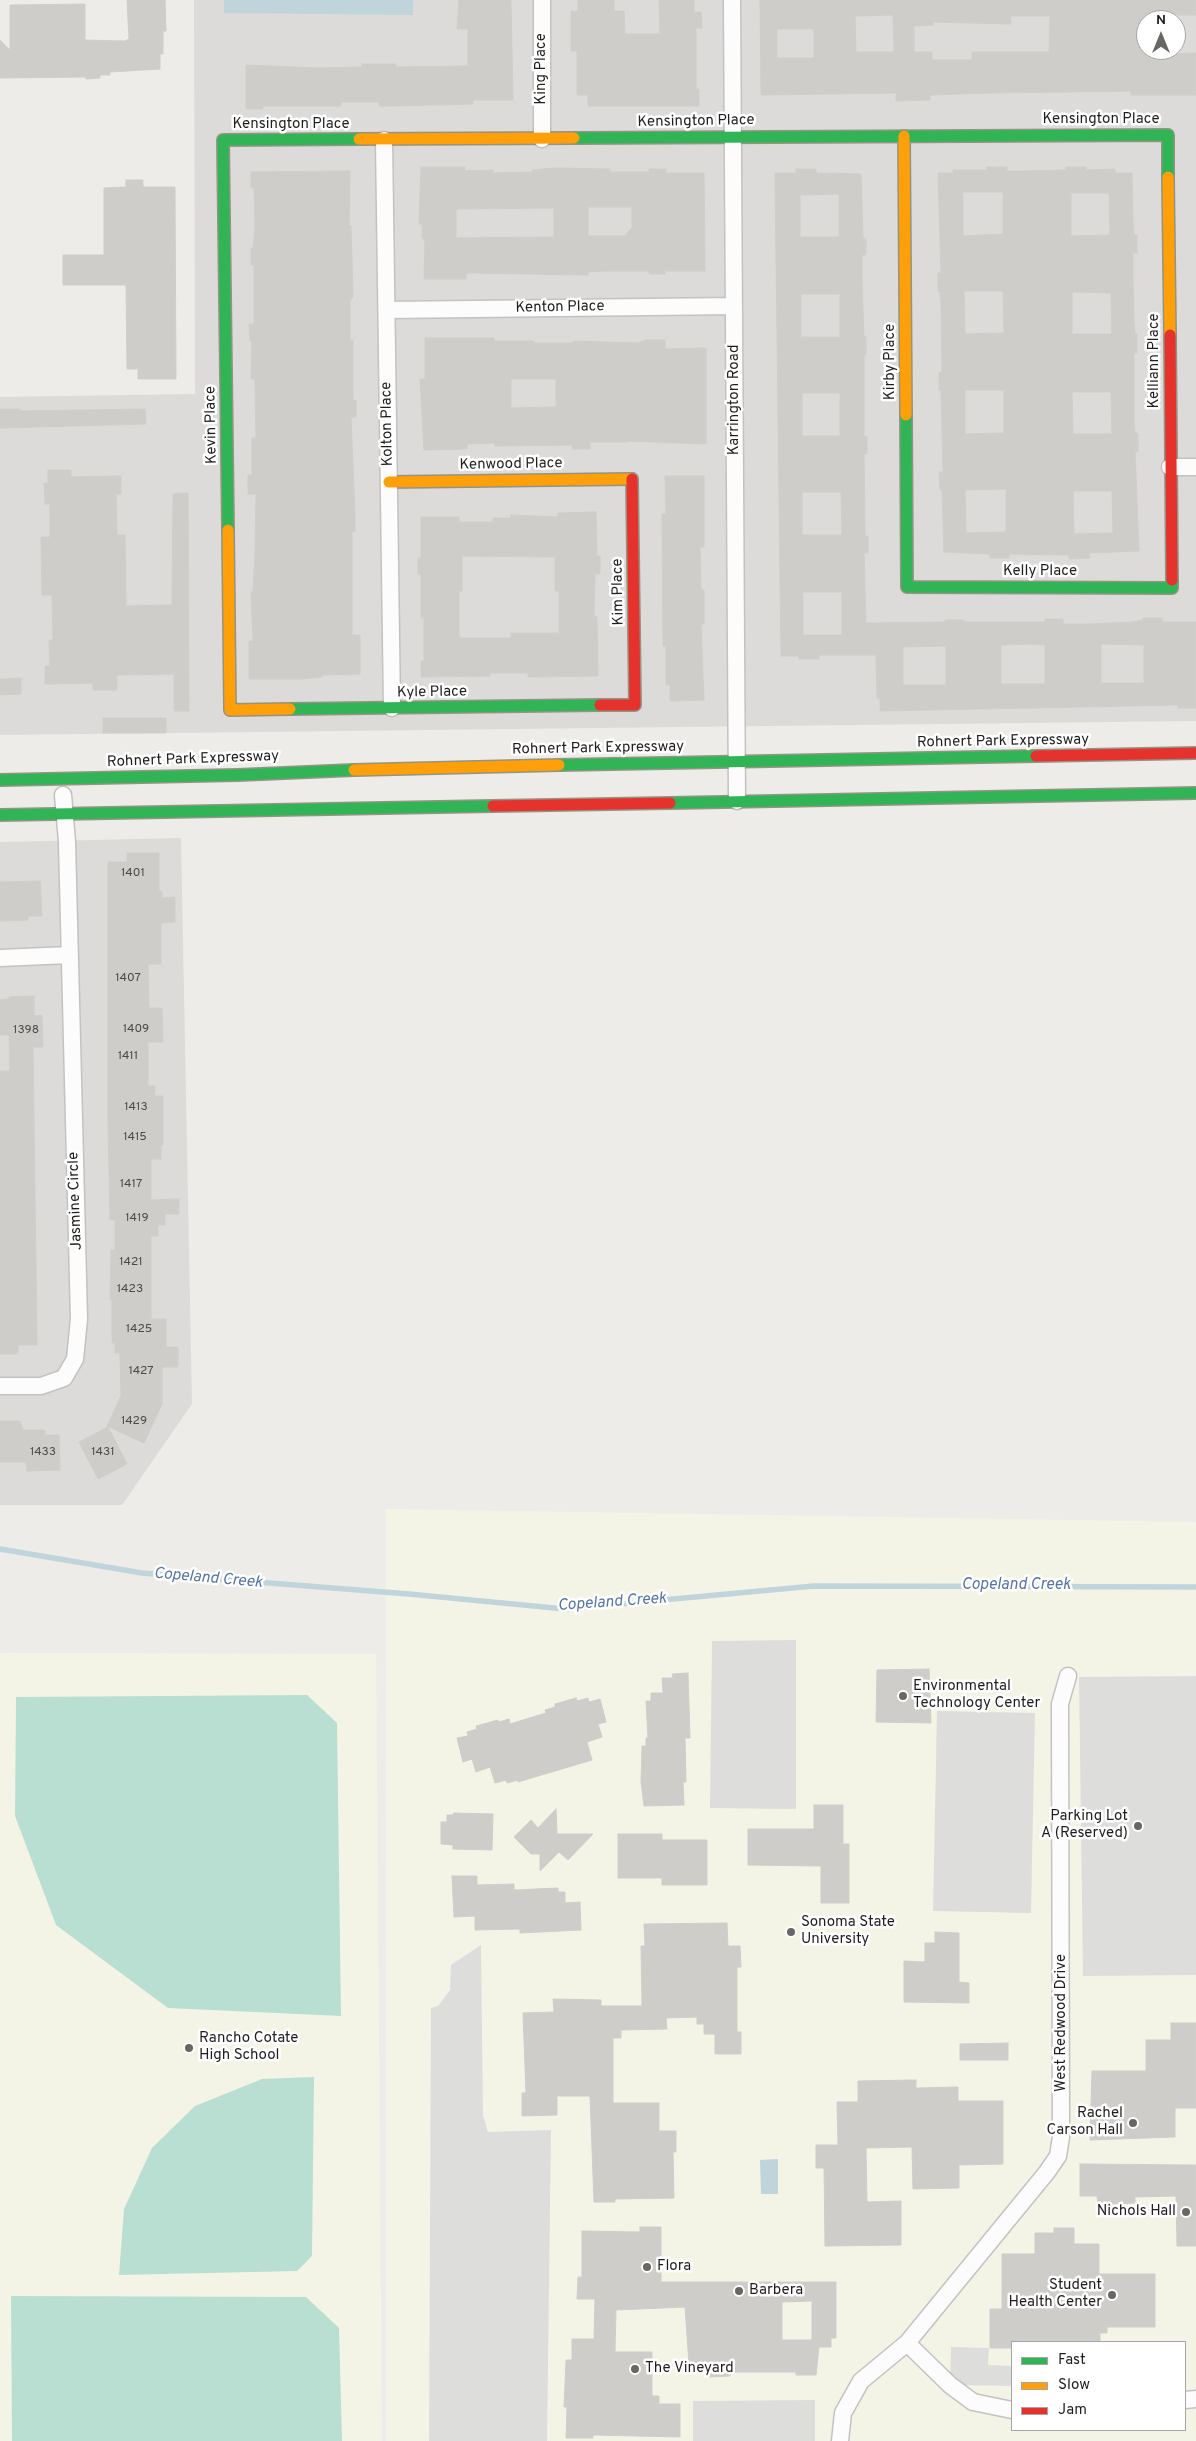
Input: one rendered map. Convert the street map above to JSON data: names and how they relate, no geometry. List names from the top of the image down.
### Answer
{
  "streets": {
    "street": [
      "King Place",
      "Kensington Place",
      "Kenton Place",
      "Kelliann Place",
      "Kirby Place",
      "Karrington Road",
      "Kolton Place",
      "Kevin Place",
      "Kenwood Place",
      "Kelly Place",
      "Kim Place",
      "Kyle Place",
      "Rohnert Park Expressway",
      "Jasmine Circle",
      "West Redwood Drive"
    ]
  },
  "crossings": [
    ["King Place", "Kensington Place"],
    ["Kensington Place", "Kelliann Place"],
    ["Kensington Place", "Kirby Place"],
    ["Kensington Place", "Karrington Road"],
    ["Kensington Place", "Kolton Place"],
    ["Kensington Place", "Kevin Place"],
    ["Kenton Place", "Karrington Road"],
    ["Kenton Place", "Kolton Place"],
    ["Kelliann Place", "Kelly Place"],
    ["Kirby Place", "Kelly Place"],
    ["Karrington Road", "Rohnert Park Expressway"],
    ["Kolton Place", "Kenwood Place"],
    ["Kolton Place", "Kyle Place"],
    ["Kevin Place", "Kyle Place"],
    ["Kenwood Place", "Kim Place"],
    ["Kim Place", "Kyle Place"]
  ],
  "water": ["Copeland Creek"],
  "places": [
    "Environmental Technology Center",
    "Parking Lot A (Reserved)",
    "Sonoma State University",
    "Rancho Cotate High School",
    "Rachel Carson Hall",
    "Nichols Hall",
    "Flora",
    "Barbera",
    "Student Health Center",
    "The Vineyard"
  ],
  "house_numbers": [
    "1401",
    "1407",
    "1409",
    "1398",
    "1411",
    "1413",
    "1415",
    "1417",
    "1419",
    "1421",
    "1423",
    "1425",
    "1427",
    "1429",
    "1433",
    "1431"
  ],
  "legend": ["Fast", "Slow", "Jam"],
  "north": "top"
}
